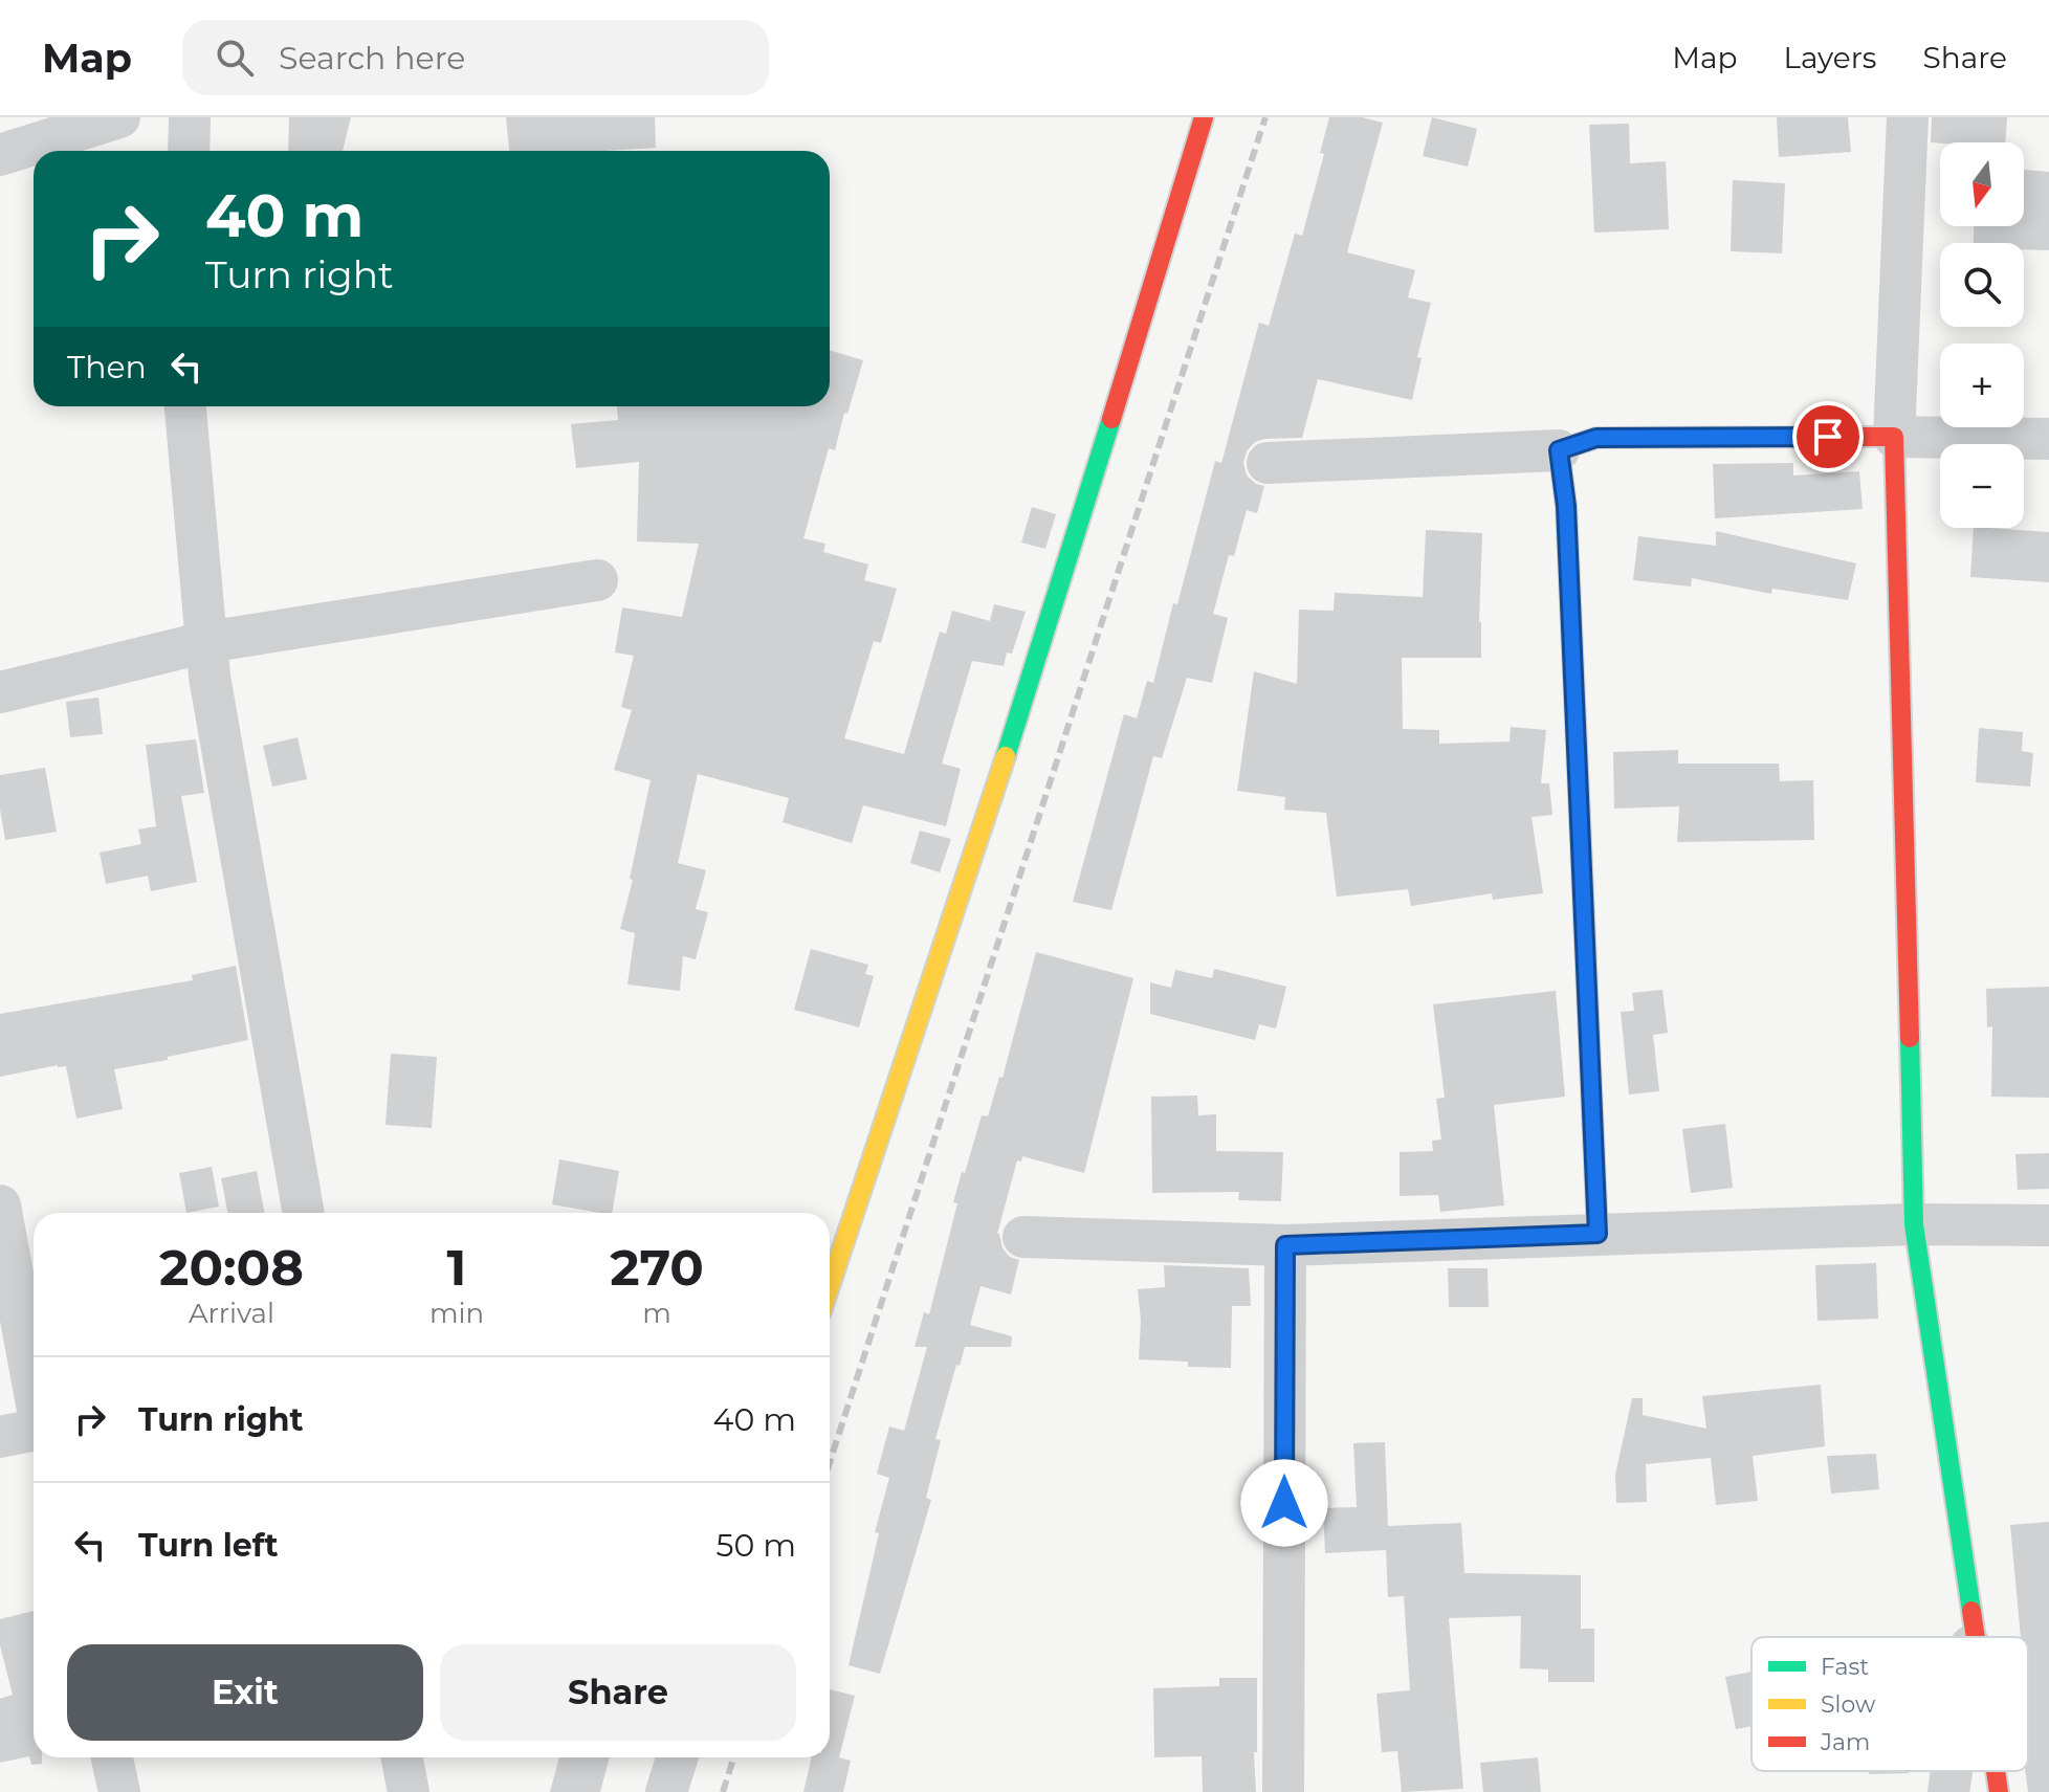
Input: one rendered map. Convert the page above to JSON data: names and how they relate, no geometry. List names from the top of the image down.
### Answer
{
  "legend": ["Fast", "Slow", "Jam"],
  "north": "bottom",
  "page": {
    "header": "Map",
    "search": "Search here",
    "nav": ["Map", "Layers", "Share"],
    "map_buttons": ["+", "−"],
    "turn": ["40 m", "Turn right"],
    "then": "Then",
    "eta": [
      "20:08",
      "Arrival",
      "1",
      "min",
      "270",
      "m"
    ],
    "list": [
      {
        "name": "Turn right",
        "value": "40 m"
      },
      {
        "name": "Turn left",
        "value": "50 m"
      }
    ],
    "buttons": ["Exit", "Share"]
  }
}
